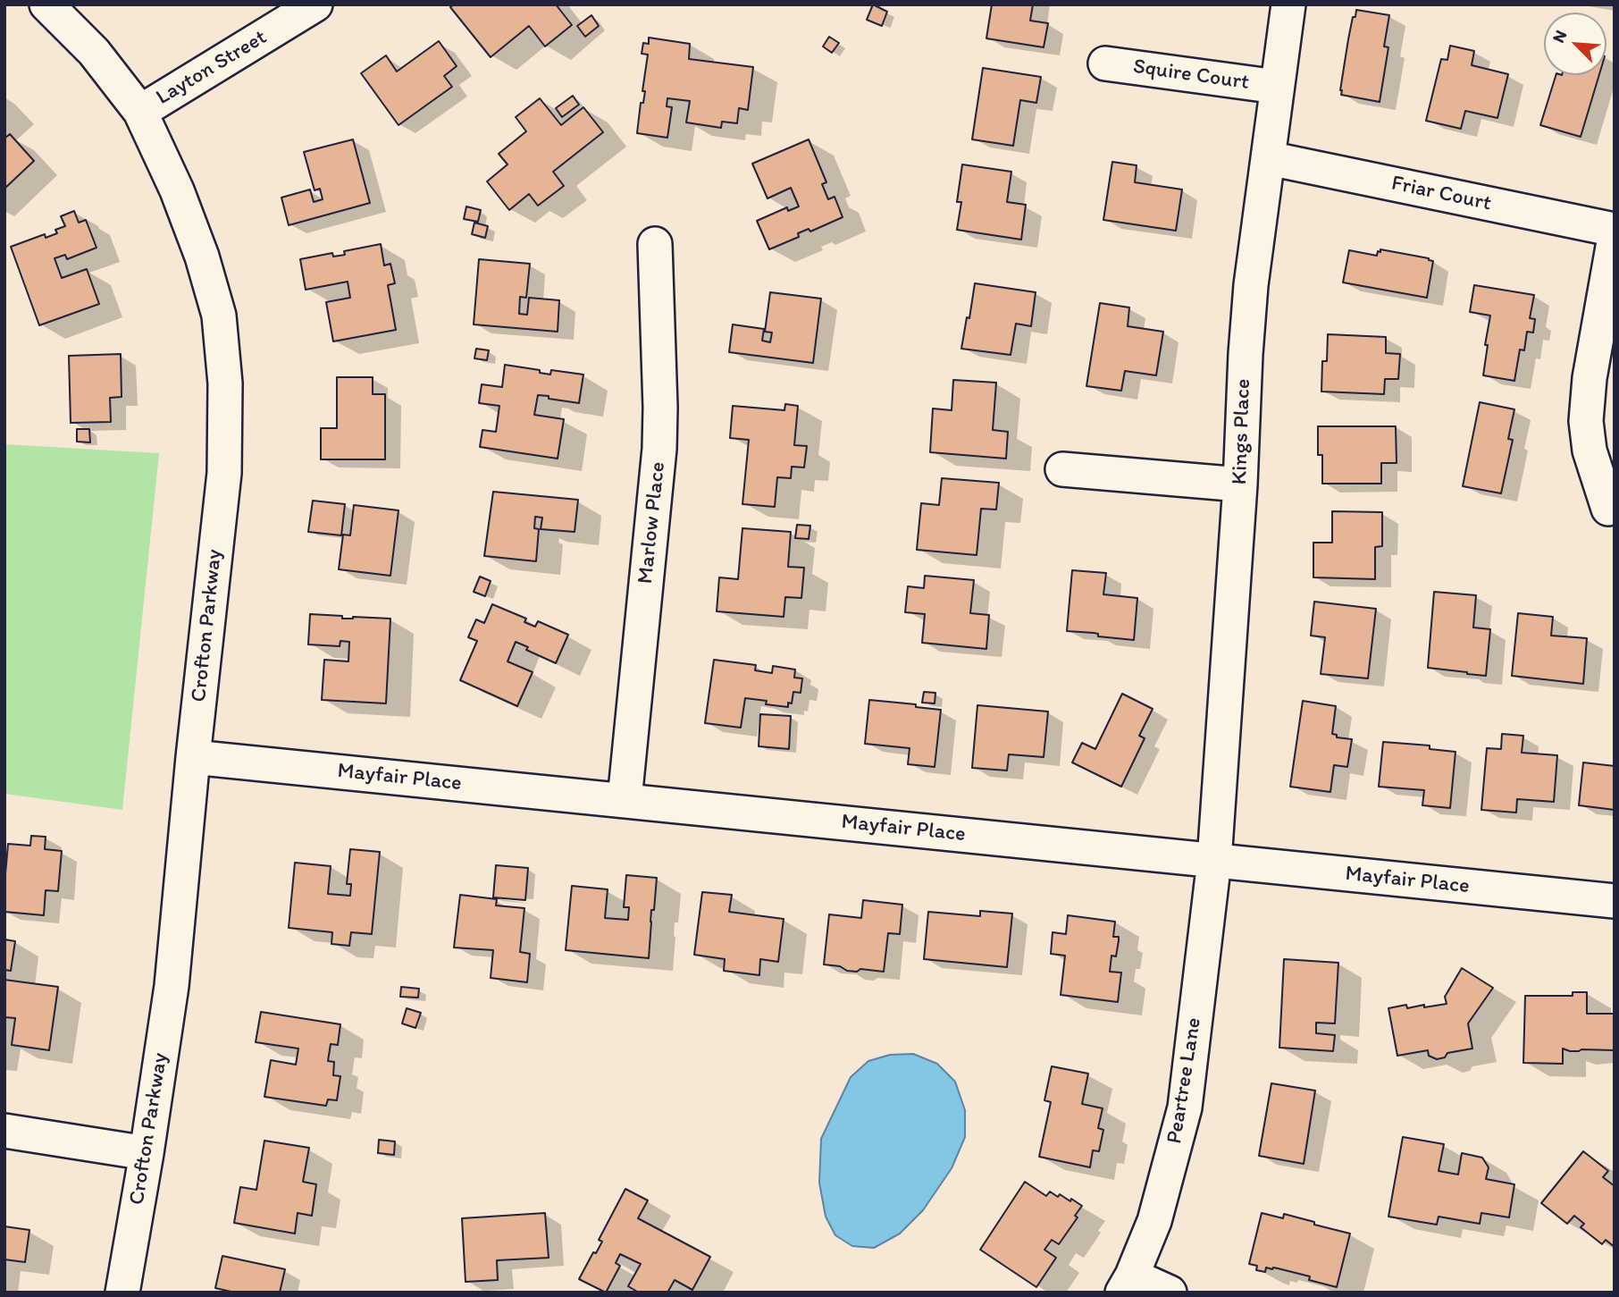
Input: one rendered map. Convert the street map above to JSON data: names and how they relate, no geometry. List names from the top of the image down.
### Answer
{
  "streets": {
    "street": [
      "Layton Street",
      "Squire Court",
      "Friar Court",
      "Kings Place",
      "Marlow Place",
      "Crofton Parkway",
      "Mayfair Place",
      "Peartree Lane"
    ]
  },
  "crossings": [
    ["Layton Street", "Crofton Parkway"],
    ["Squire Court", "Kings Place"],
    ["Friar Court", "Kings Place"],
    ["Kings Place", "Mayfair Place"],
    ["Kings Place", "Peartree Lane"],
    ["Marlow Place", "Mayfair Place"],
    ["Crofton Parkway", "Mayfair Place"],
    ["Mayfair Place", "Peartree Lane"]
  ],
  "north": "top left"
}
